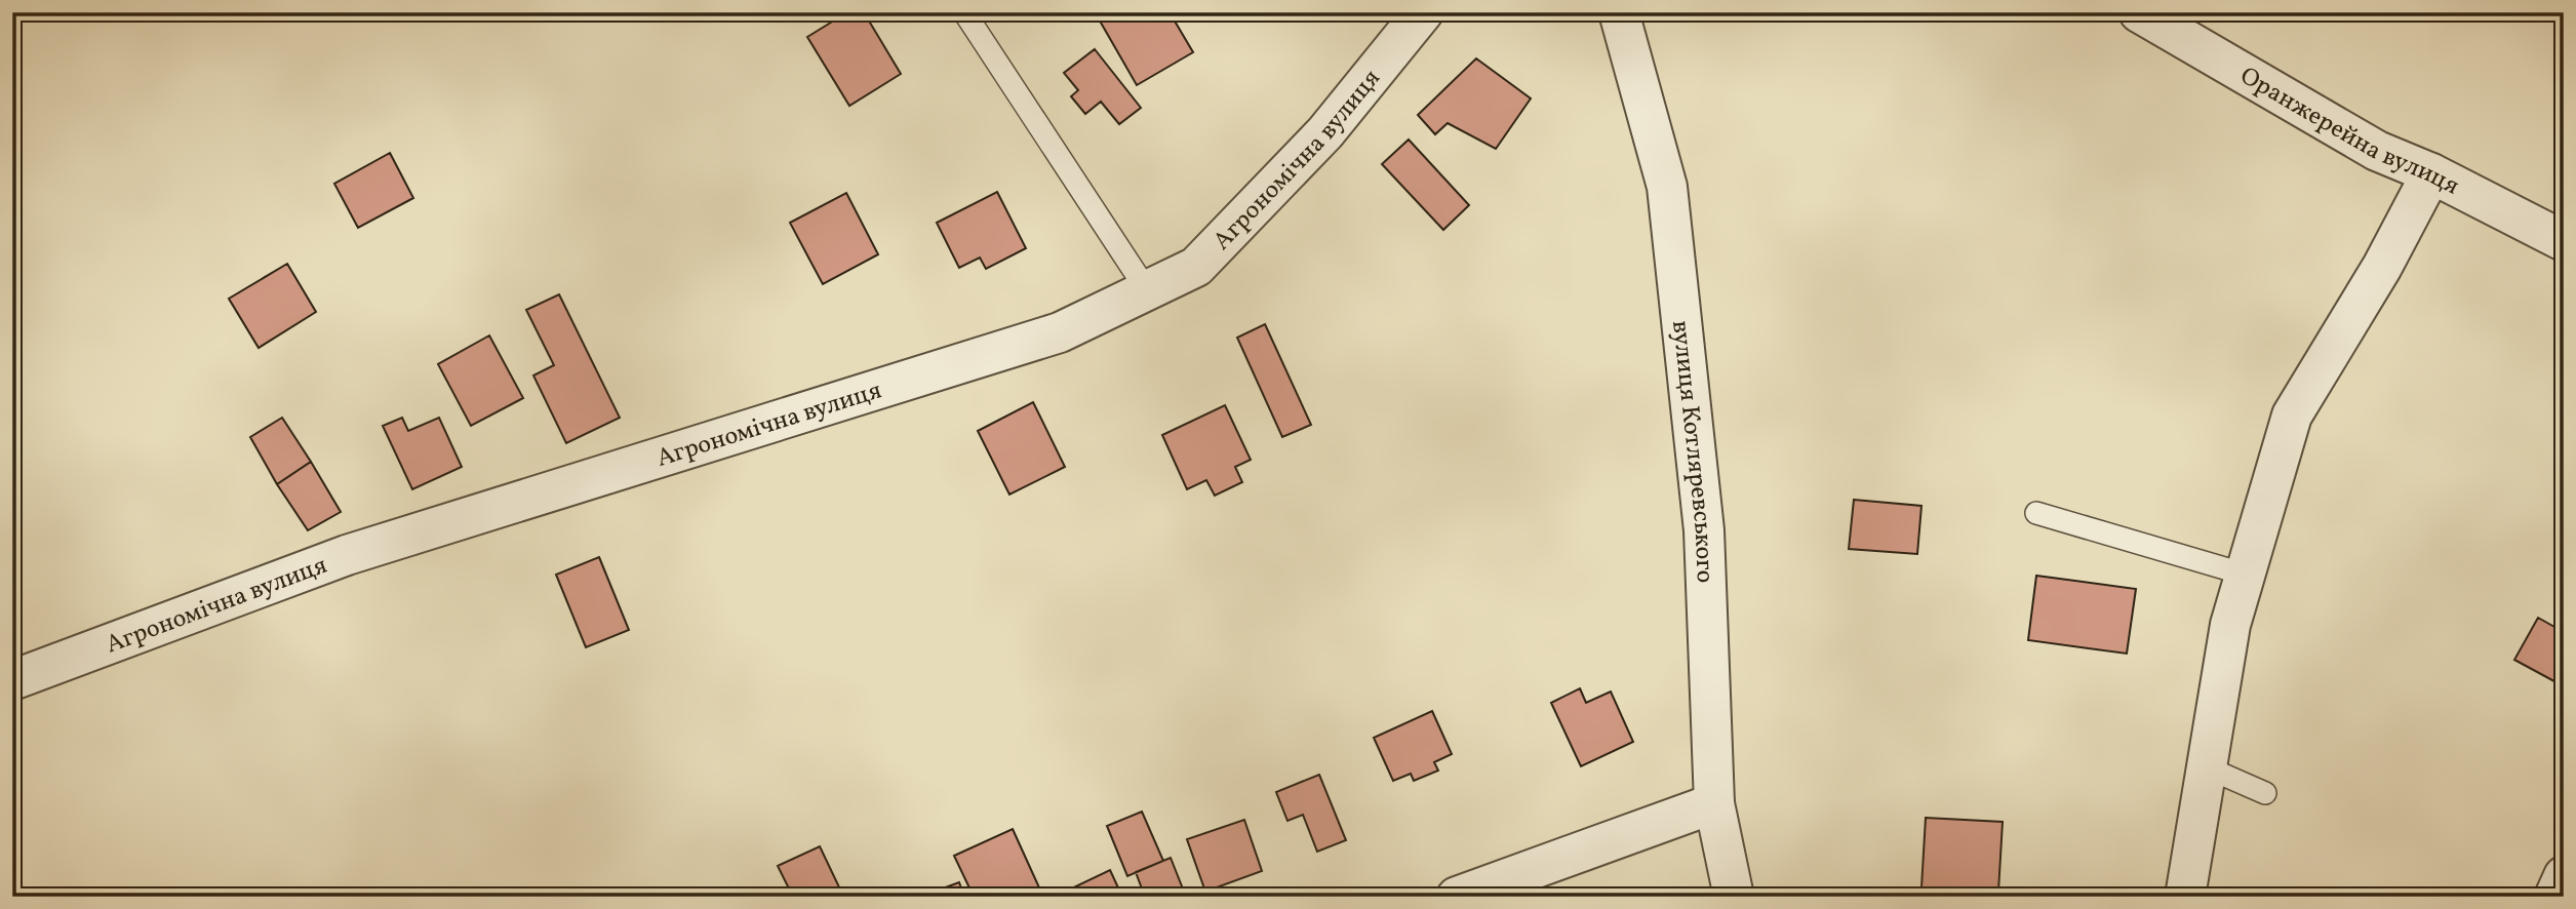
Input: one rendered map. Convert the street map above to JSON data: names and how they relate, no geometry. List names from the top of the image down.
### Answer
{
  "streets": {
    "street": ["Оранжерейна вулиця", "Агрономічна вулиця", "вулиця Котляревського"]
  }
}
